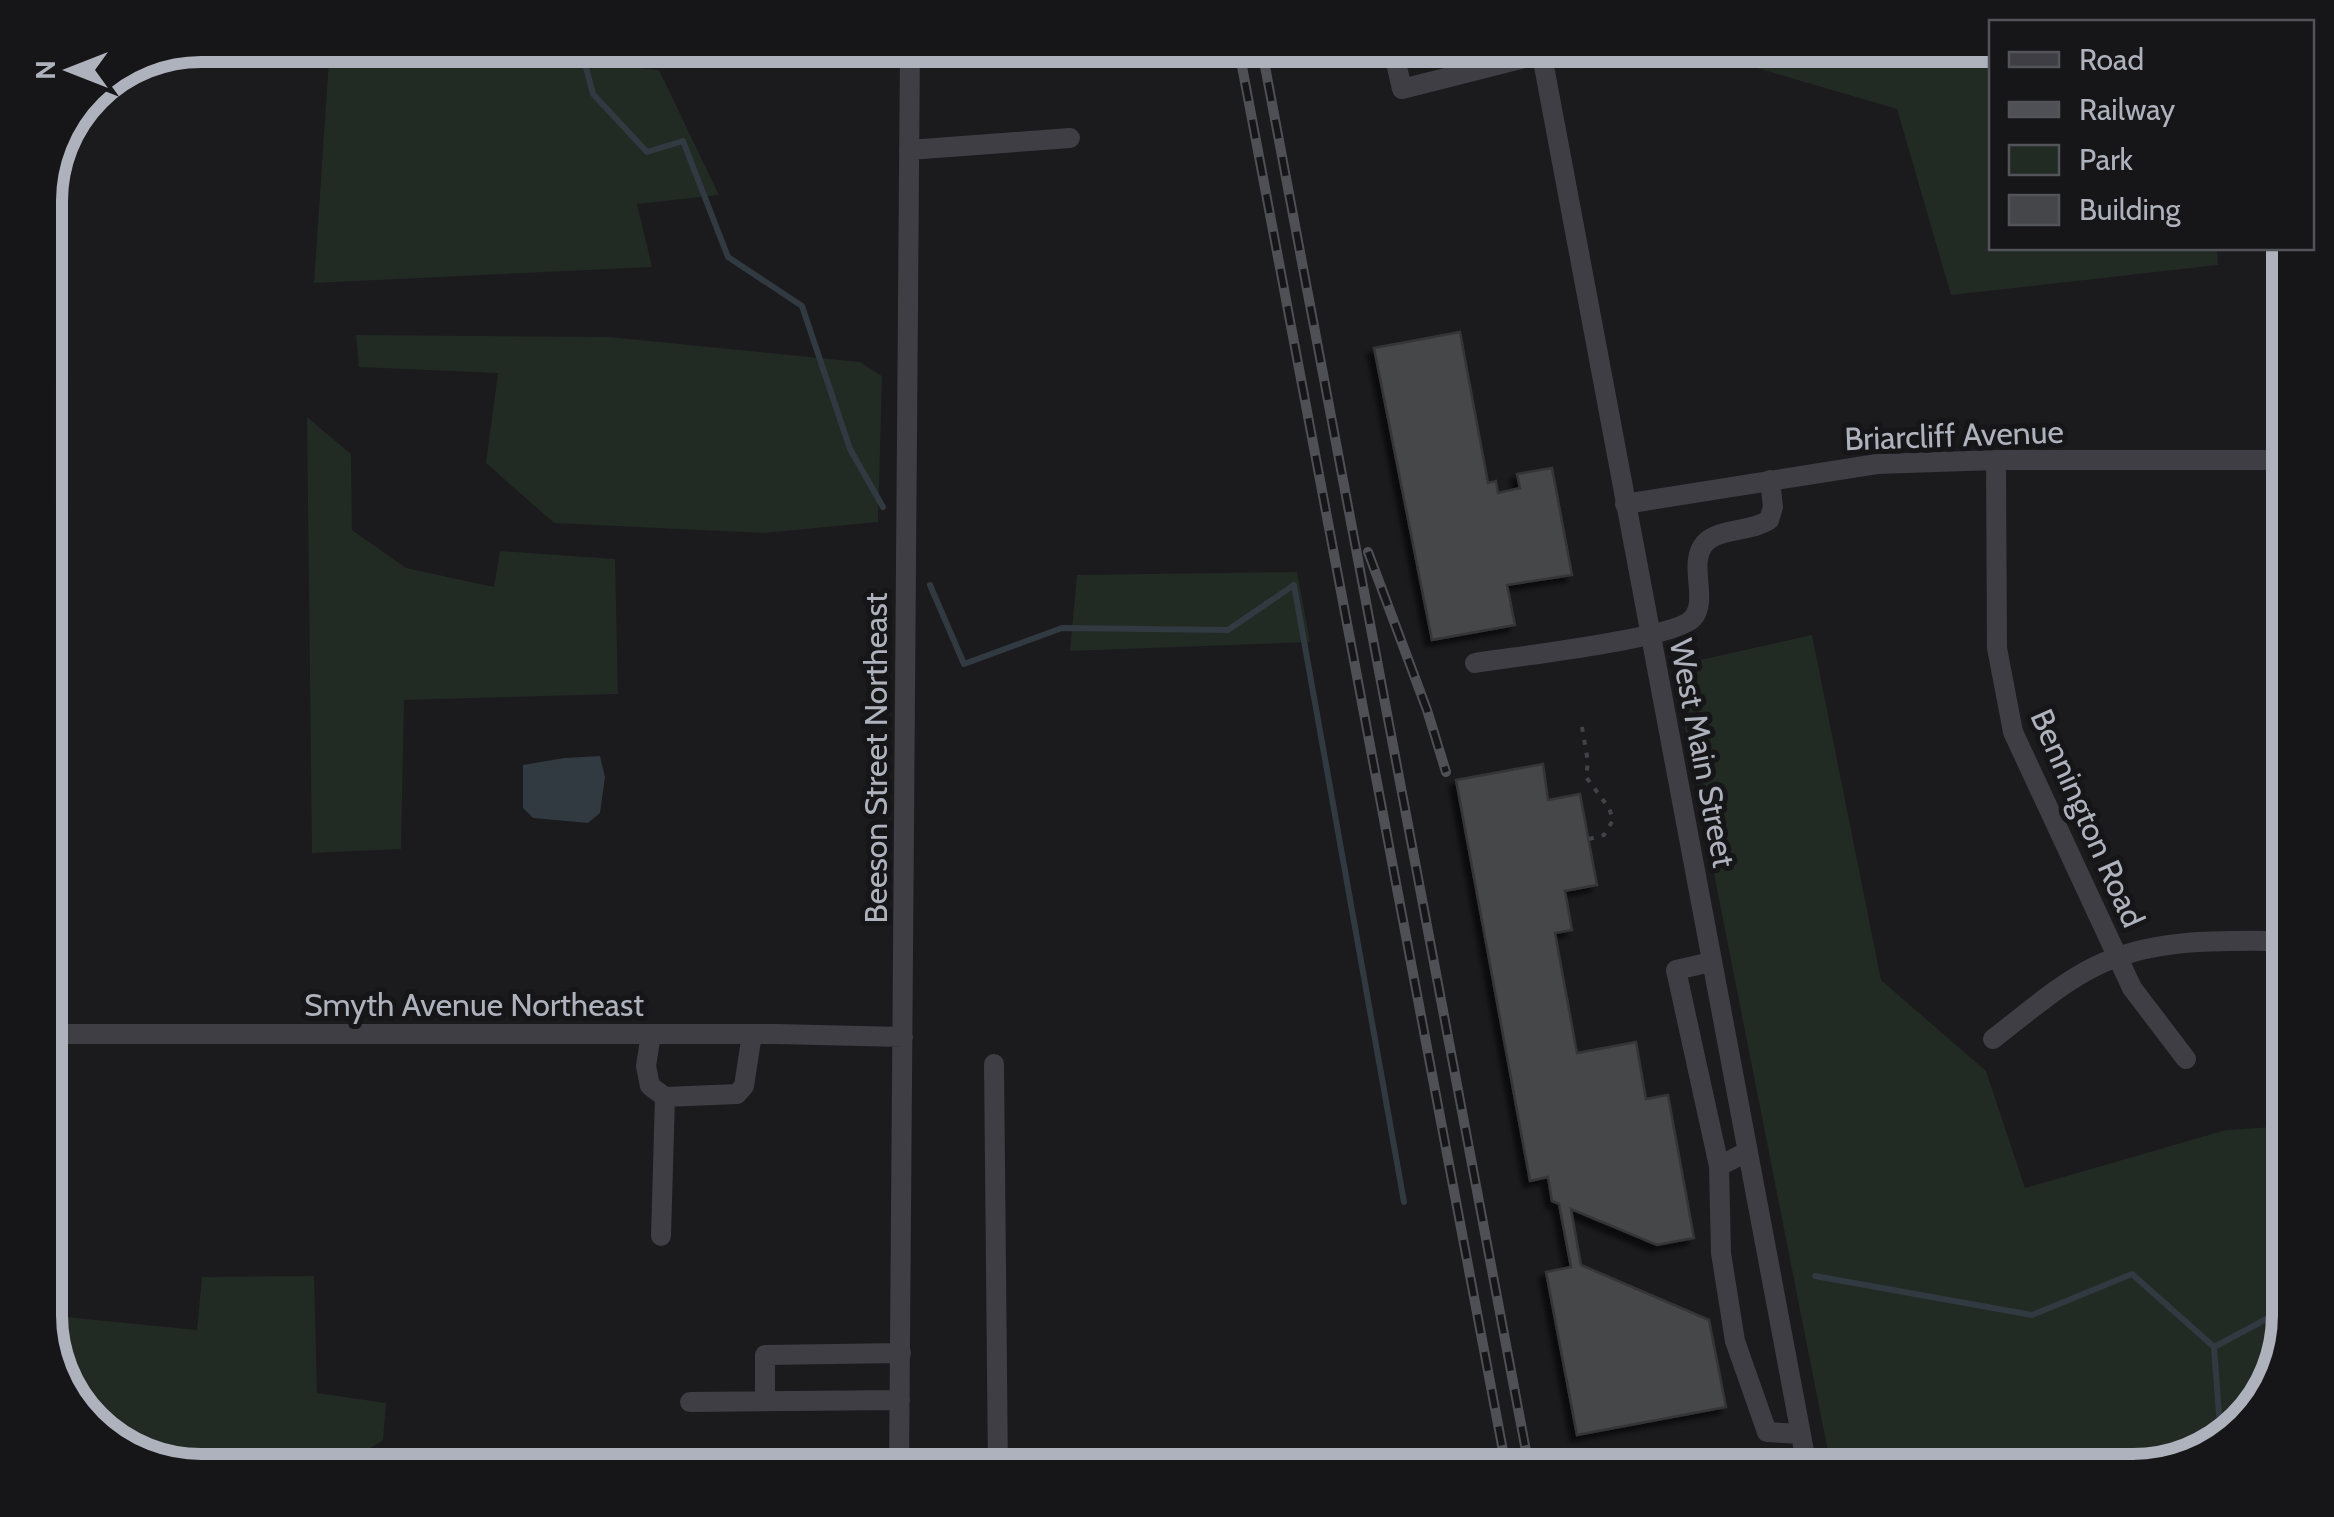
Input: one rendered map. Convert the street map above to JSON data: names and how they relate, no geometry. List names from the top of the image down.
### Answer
{
  "streets": {
    "street": [
      "Briarcliff Avenue",
      "West Main Street",
      "Beeson Street Northeast",
      "Bennington Road",
      "Smyth Avenue Northeast"
    ]
  },
  "crossings": [
    ["Briarcliff Avenue", "West Main Street"],
    ["Briarcliff Avenue", "Bennington Road"],
    ["Beeson Street Northeast", "Smyth Avenue Northeast"]
  ],
  "legend": [
    "Road",
    "Railway",
    "Park",
    "Building"
  ],
  "north": "left"
}
